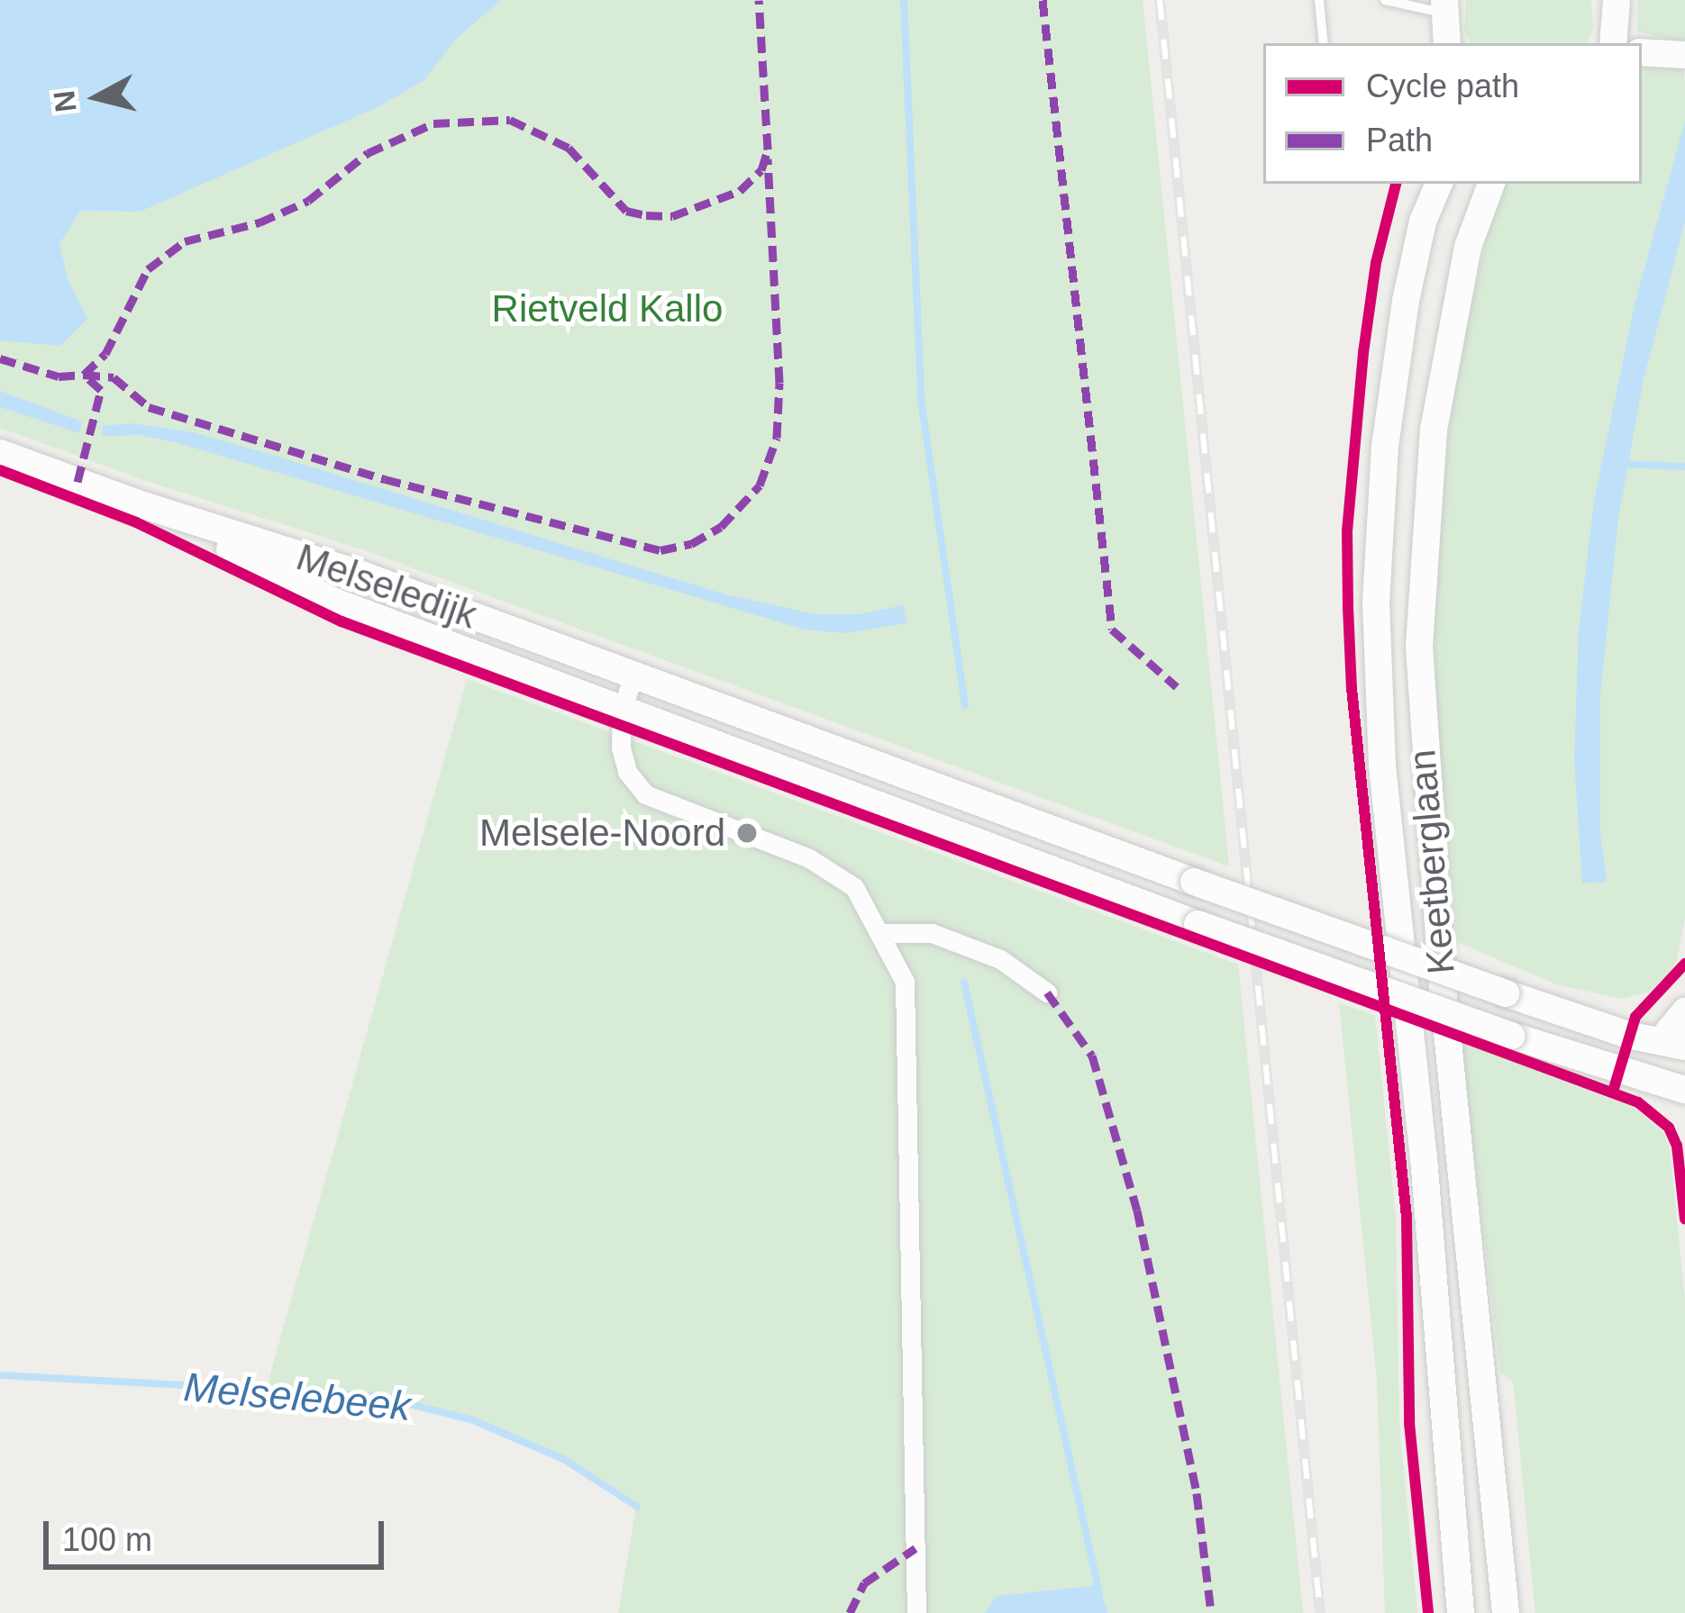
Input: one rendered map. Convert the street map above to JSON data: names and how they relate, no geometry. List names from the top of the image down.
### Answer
{
  "streets": {
    "main road": ["Melseledijk", "Keetberglaan"]
  },
  "water": ["Melselebeek"],
  "parks": ["Rietveld Kallo"],
  "places": ["Melsele-Noord"],
  "legend": ["Cycle path", "Path"],
  "scale_bar": "100 m",
  "north": "left"
}
